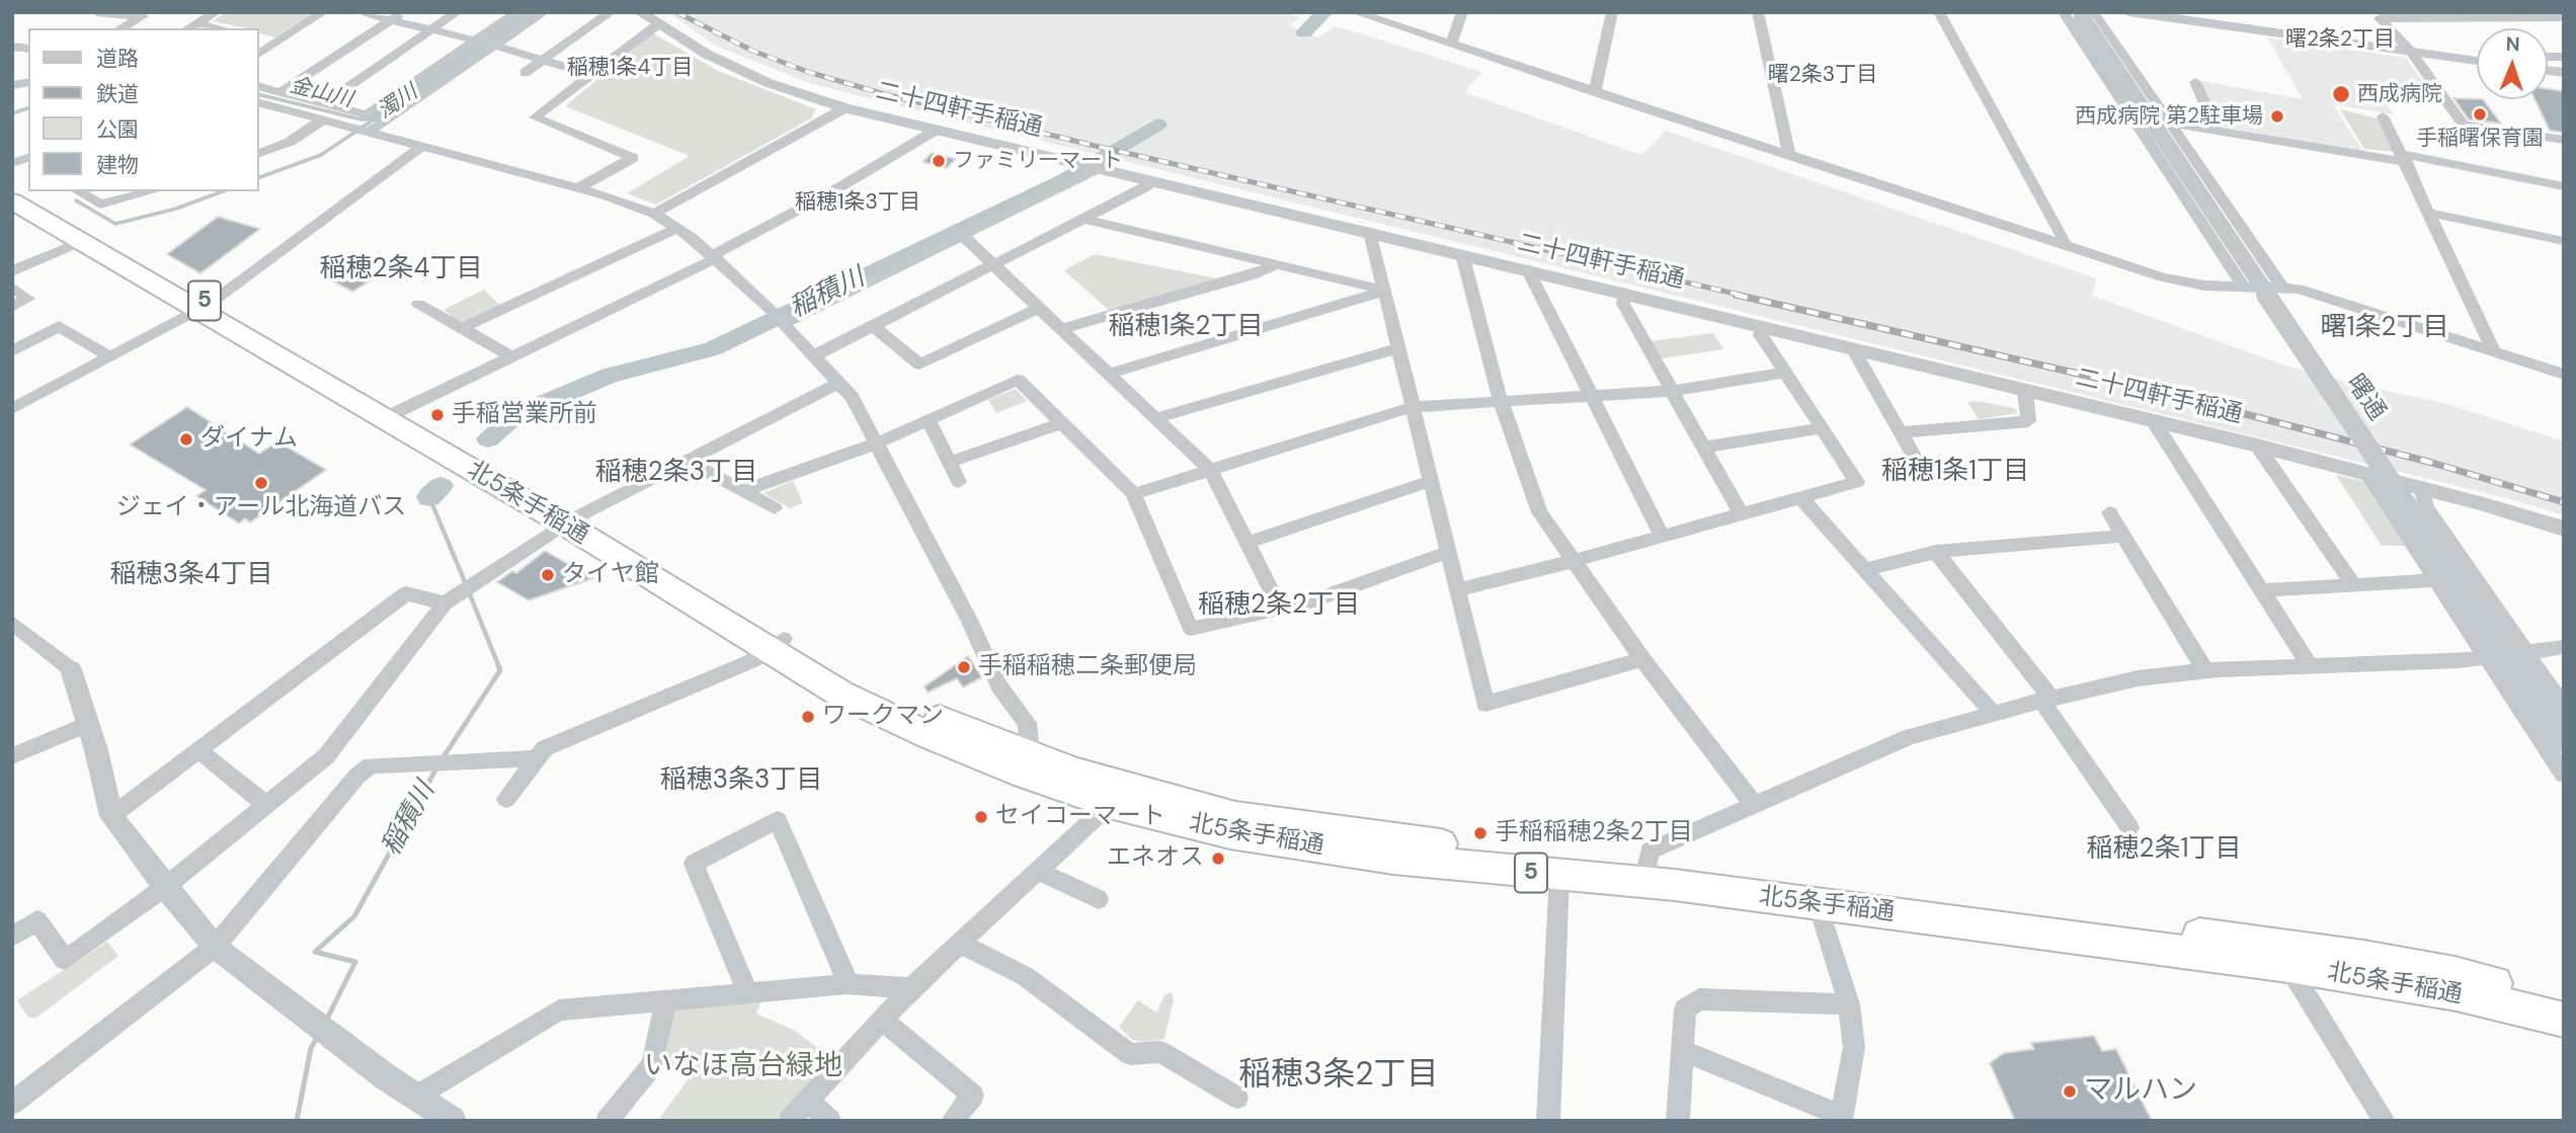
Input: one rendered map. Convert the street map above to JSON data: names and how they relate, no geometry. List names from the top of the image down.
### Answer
{
  "streets": {
    "highway": ["5", "北5条手稲通"],
    "street": ["二十四軒手稲通", "曙通"]
  },
  "districts": [
    "曙2条2丁目",
    "稲穂1条4丁目",
    "曙2条3丁目",
    "稲穂1条3丁目",
    "稲穂2条4丁目",
    "稲穂1条2丁目",
    "曙1条2丁目",
    "稲穂1条1丁目",
    "稲穂2条3丁目",
    "稲穂3条4丁目",
    "稲穂2条2丁目",
    "稲穂3条3丁目",
    "稲穂2条1丁目",
    "稲穂3条2丁目"
  ],
  "water": ["金山川", "濁川", "稲積川"],
  "parks": ["いなほ高台緑地"],
  "places": [
    "西成病院",
    "手稲曙保育園",
    "西成病院 第2駐車場",
    "ファミリーマート",
    "手稲営業所前",
    "ダイナム",
    "ジェイ・アール北海道バス",
    "タイヤ館",
    "手稲稲穂二条郵便局",
    "ワークマン",
    "セイコーマート",
    "手稲稲穂2条2丁目",
    "エネオス",
    "マルハン"
  ],
  "legend": [
    "道路",
    "鉄道",
    "公園",
    "建物"
  ],
  "north": "top"
}
